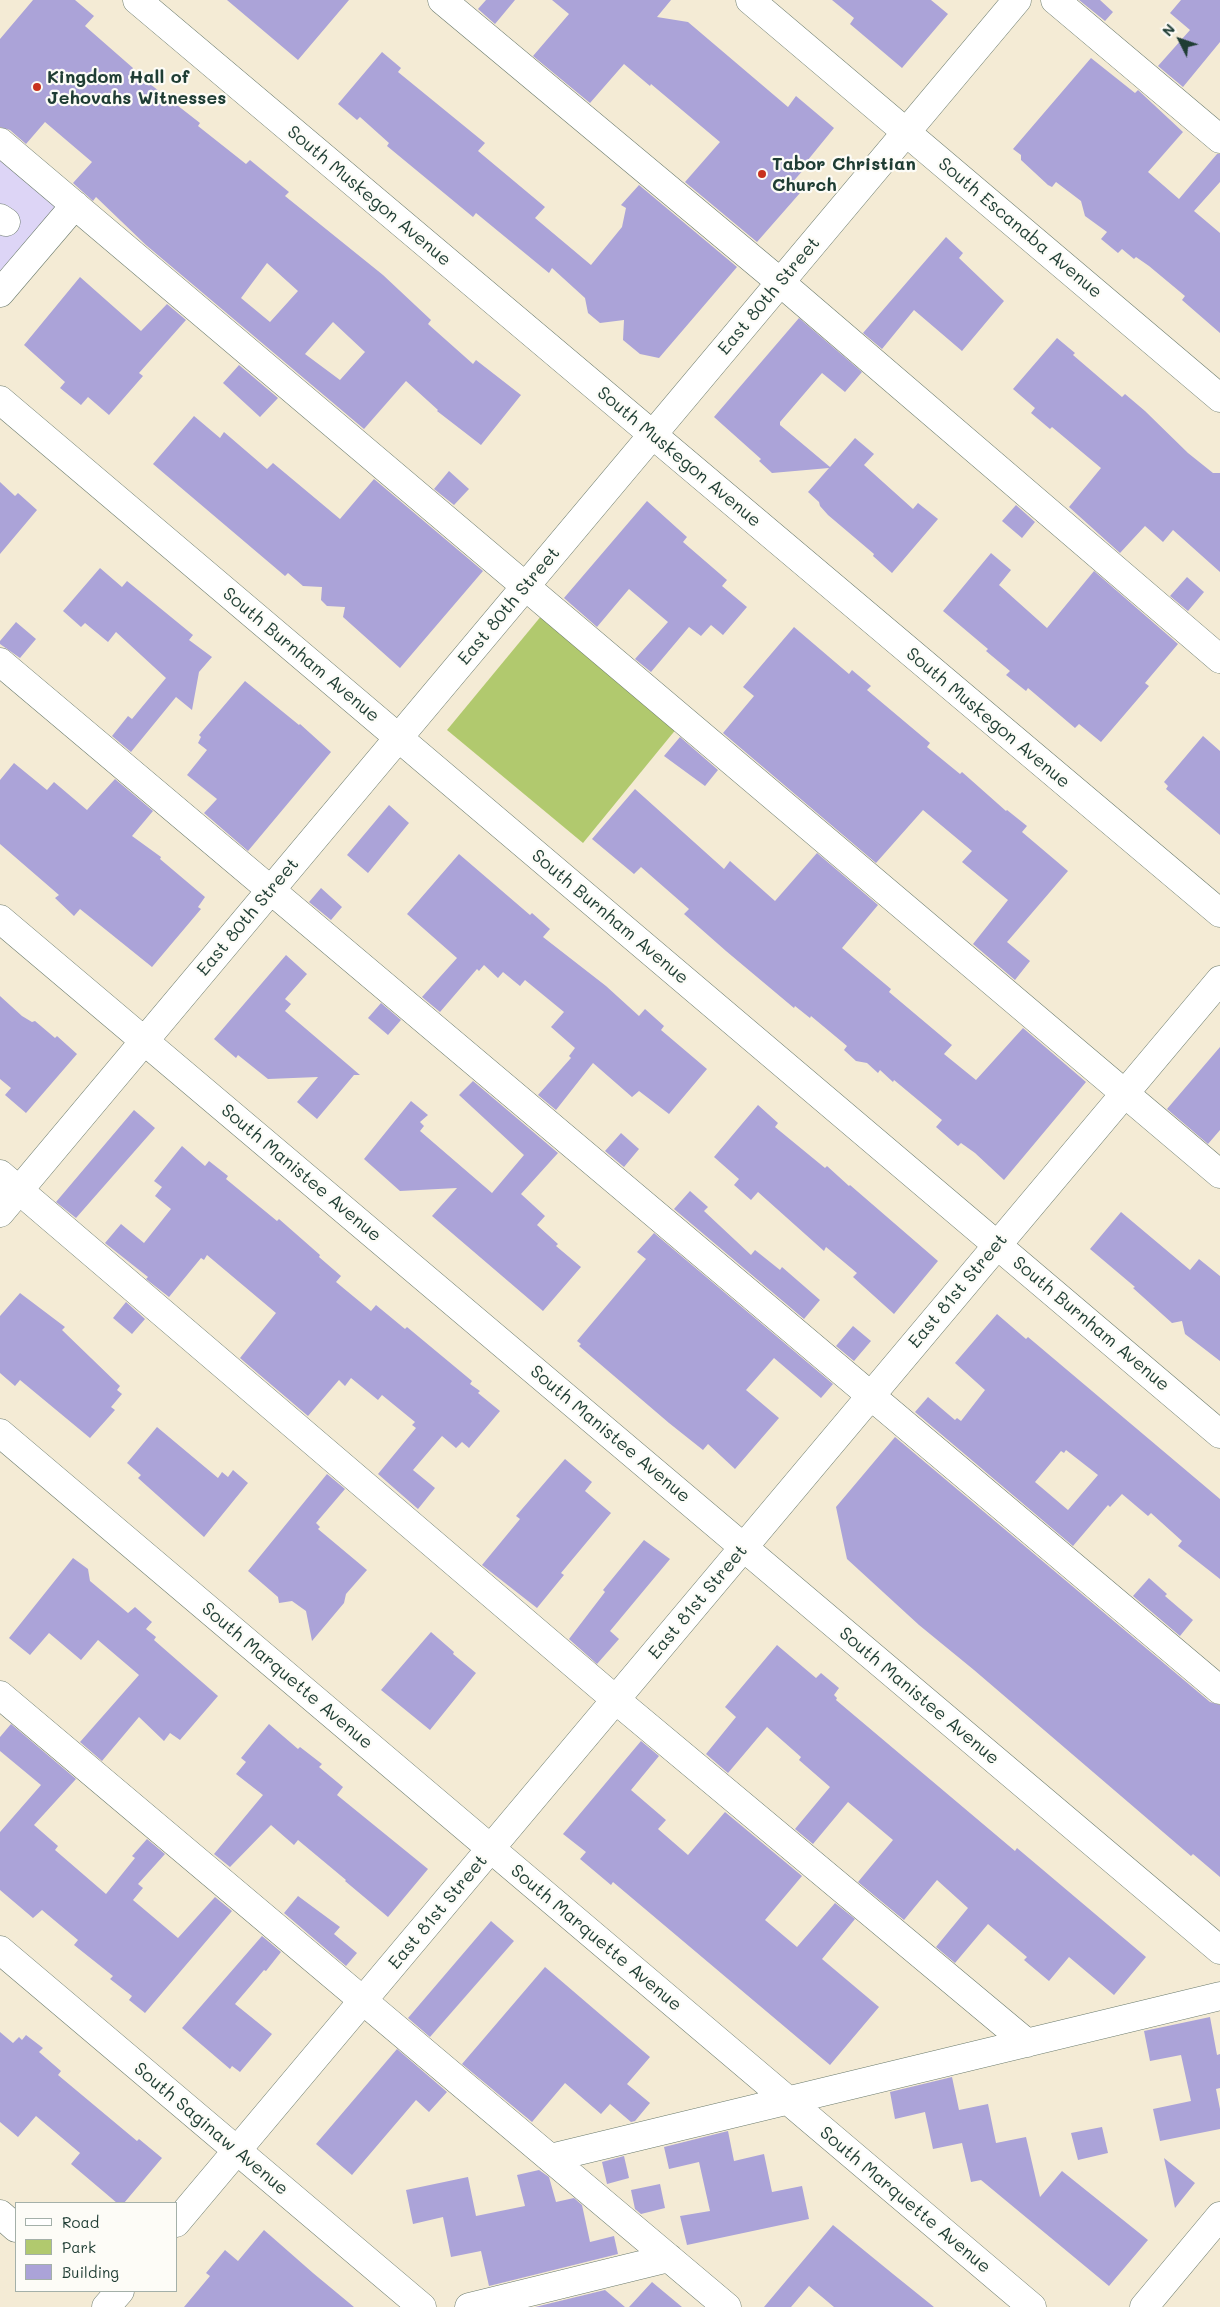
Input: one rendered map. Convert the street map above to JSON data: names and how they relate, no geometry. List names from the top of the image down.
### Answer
{
  "streets": {
    "street": [
      "South Muskegon Avenue",
      "South Escanaba Avenue",
      "East 80th Street",
      "South Burnham Avenue",
      "South Manistee Avenue",
      "East 81st Street",
      "South Marquette Avenue",
      "South Saginaw Avenue"
    ]
  },
  "crossings": [
    ["South Muskegon Avenue", "East 80th Street"],
    ["South Escanaba Avenue", "East 80th Street"],
    ["East 80th Street", "South Burnham Avenue"],
    ["East 80th Street", "South Manistee Avenue"],
    ["South Burnham Avenue", "East 81st Street"],
    ["South Manistee Avenue", "East 81st Street"],
    ["East 81st Street", "South Marquette Avenue"],
    ["East 81st Street", "South Saginaw Avenue"]
  ],
  "places": ["Kingdom Hall of Jehovahs Witnesses", "Tabor Christian Church"],
  "legend": ["Road", "Park", "Building"],
  "north": "top left"
}
